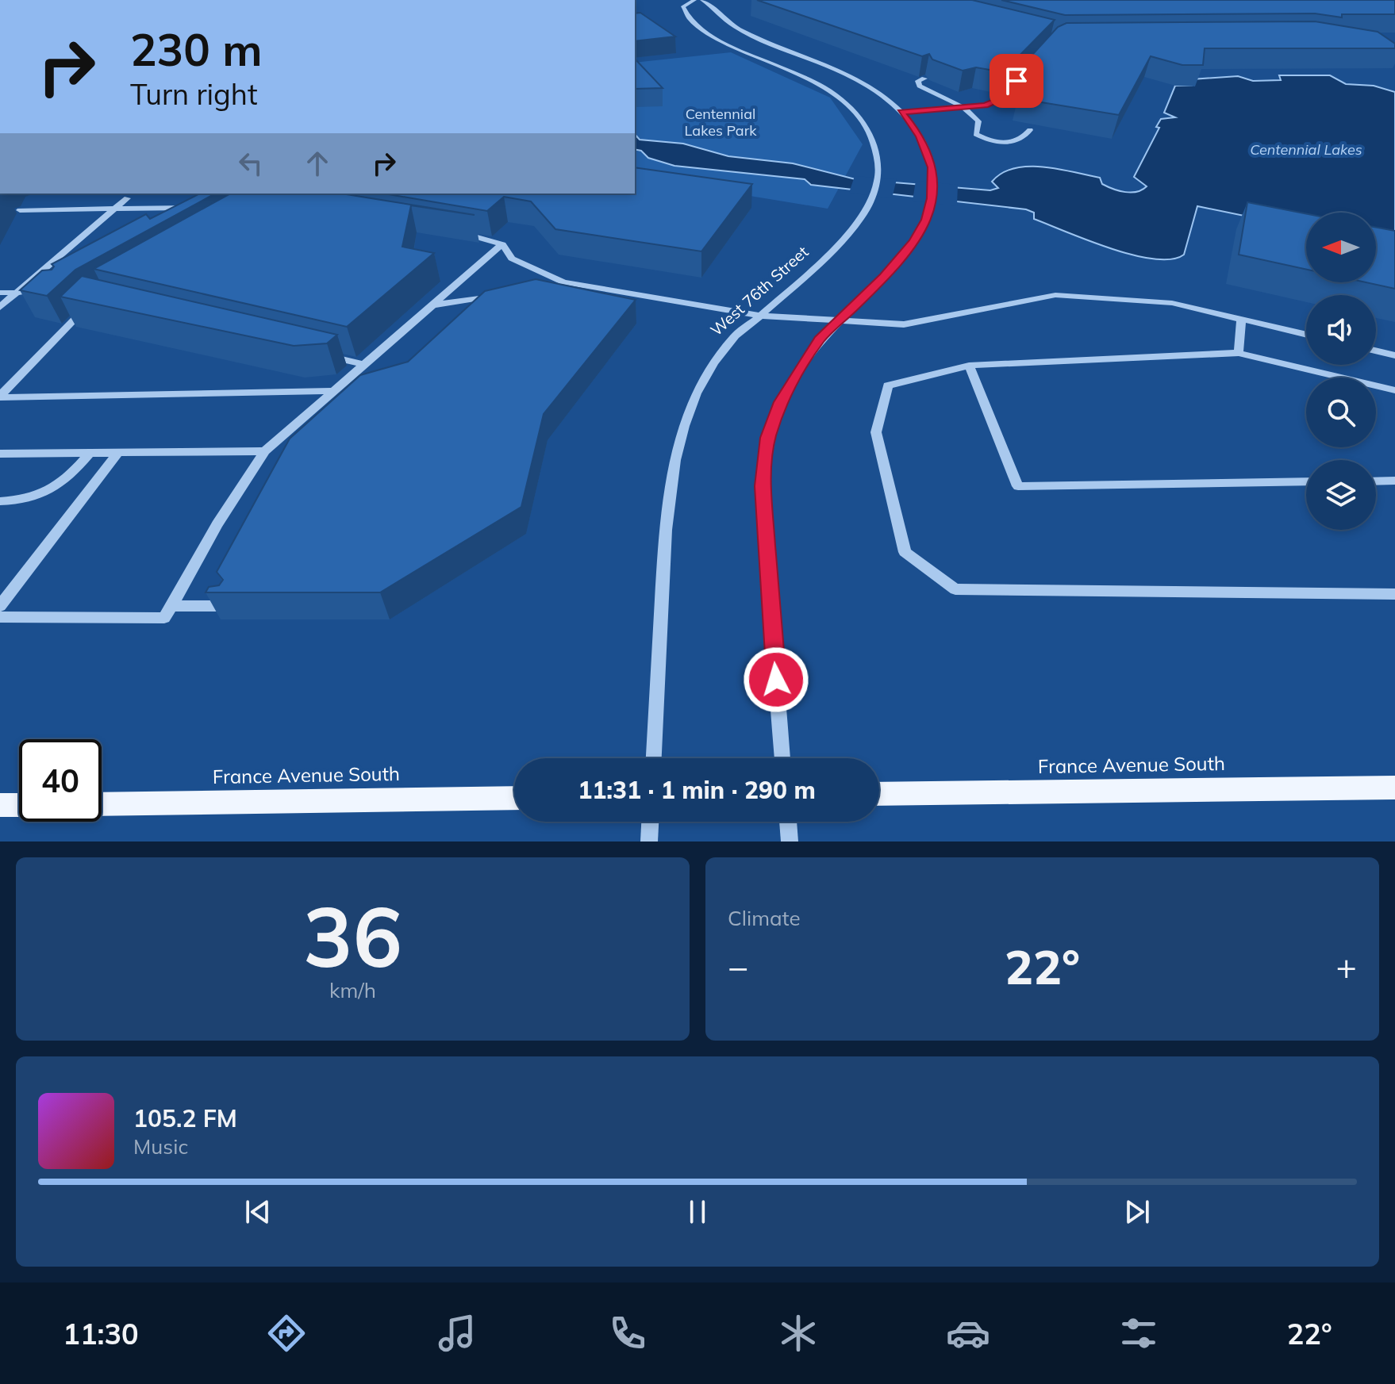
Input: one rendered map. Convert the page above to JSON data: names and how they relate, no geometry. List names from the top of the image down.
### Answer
{
  "streets": {
    "main road": ["France Avenue South"],
    "street": ["West 76th Street"]
  },
  "water": ["Centennial Lakes"],
  "parks": ["Centennial Lakes Park"],
  "north": "left",
  "page": {
    "turn": ["230 m", "Turn right"],
    "limit": "40",
    "trip": "11:31 · 1 min · 290 m",
    "tile": [
      ["36", "km/h"],
      "Climate"
    ],
    "heat": ["−", "22°", "+"],
    "song": ["105.2 FM", "Music"],
    "tabs": ["11:30", "22°"]
  }
}
